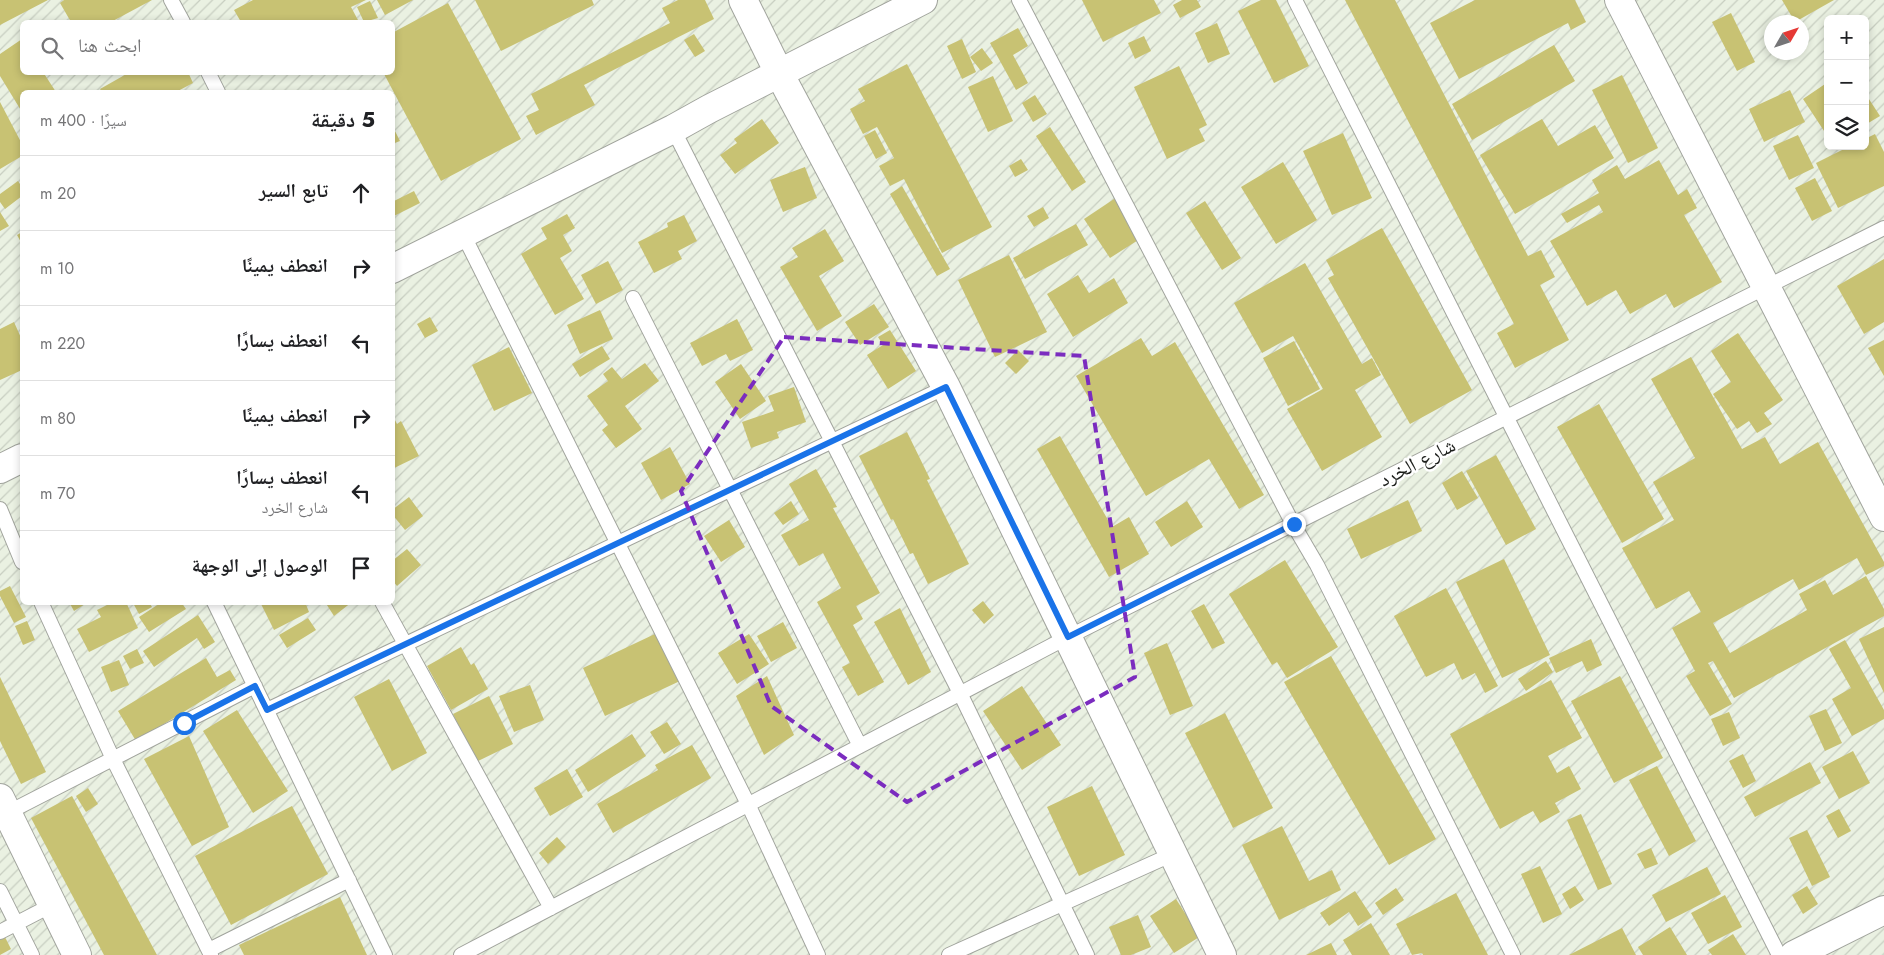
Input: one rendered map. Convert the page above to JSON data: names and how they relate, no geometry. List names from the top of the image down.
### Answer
{
  "streets": {
    "lane": ["شارع الخرد"]
  },
  "north": "top right",
  "page": {
    "map_buttons": ["+", "−"],
    "search": "ابحث هنا",
    "heading": ["5 دقيقة", "سيرًا · 400 m"],
    "list": [
      ["تابع السير", "20 m"],
      ["انعطف يمينًا", "10 m"],
      ["انعطف يسارًا", "220 m"],
      ["انعطف يمينًا", "80 m"],
      ["انعطف يسارًا", "شارع الخرد", "70 m"],
      "الوصول إلى الوجهة"
    ]
  }
}
